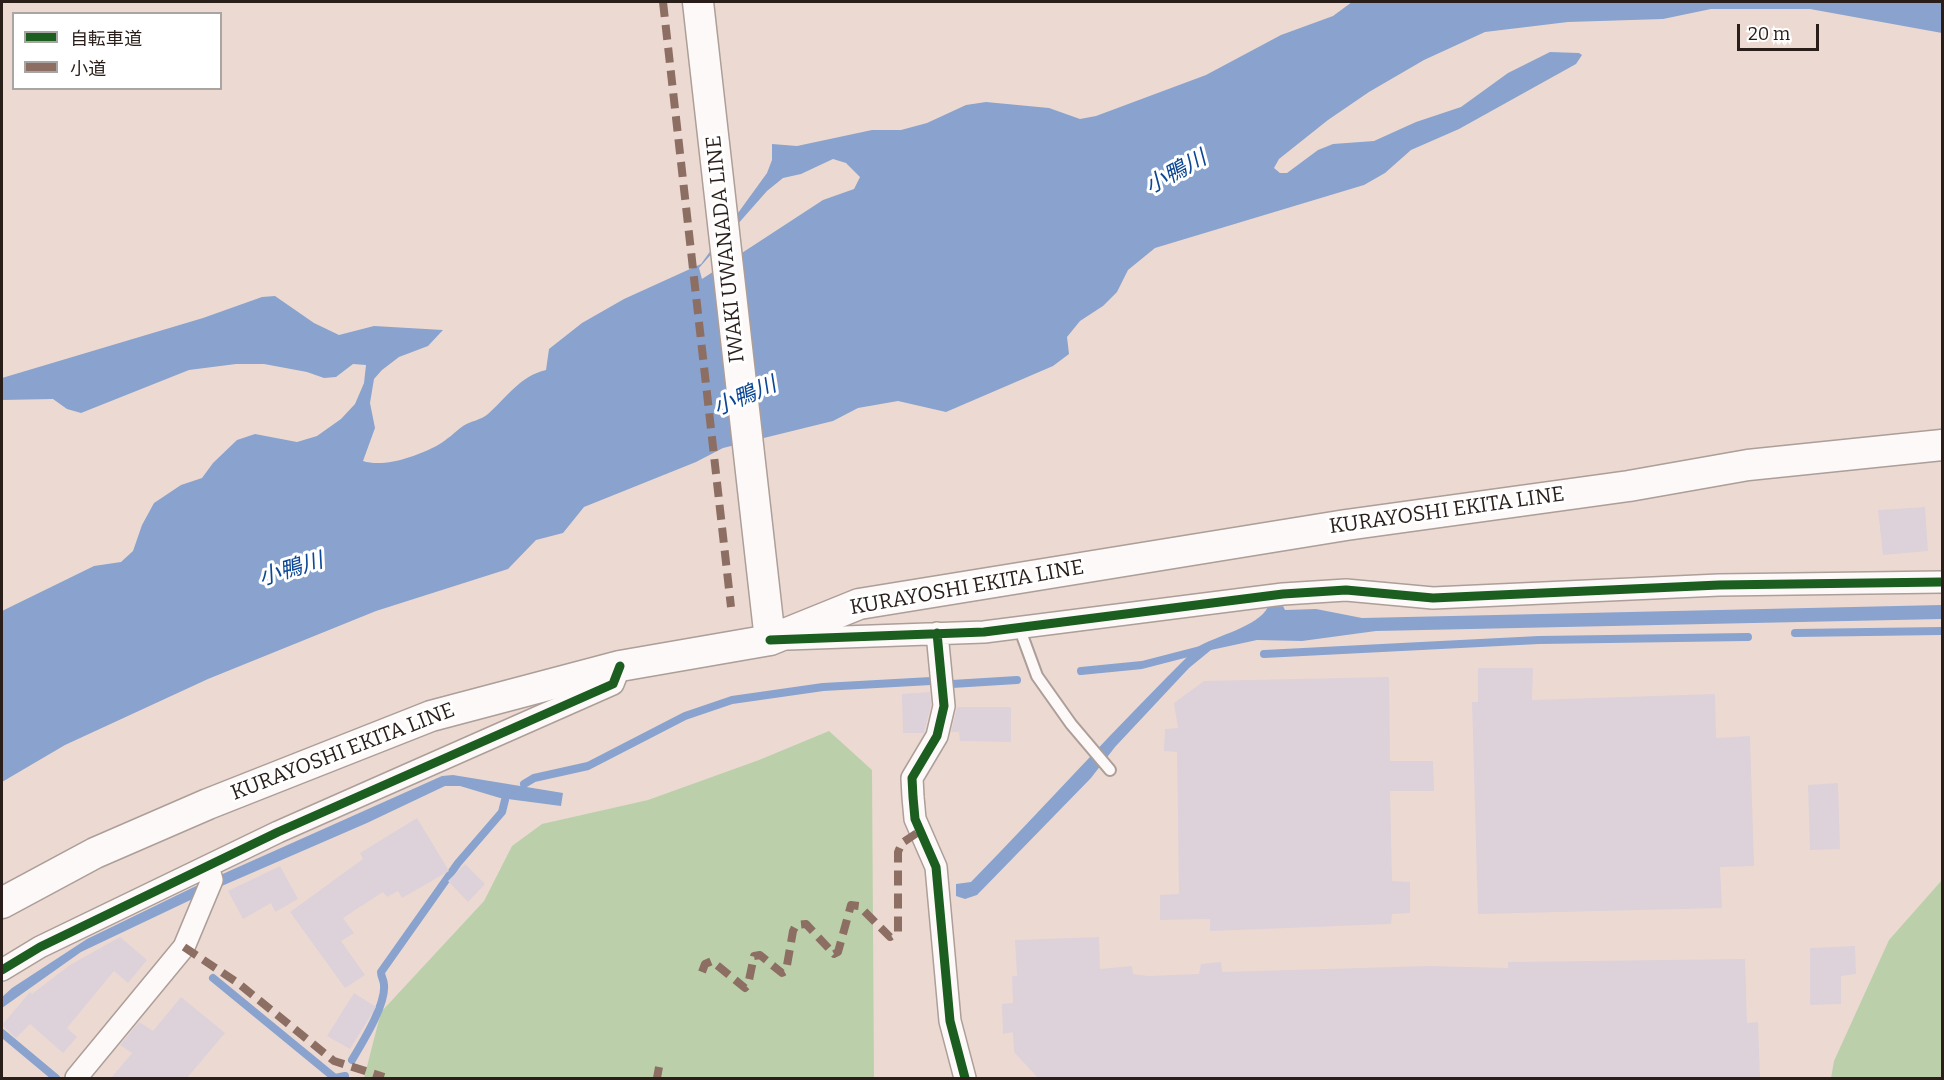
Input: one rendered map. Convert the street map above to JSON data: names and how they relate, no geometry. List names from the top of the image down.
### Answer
{
  "streets": {
    "main road": ["IWAKI UWANADA LINE", "KURAYOSHI EKITA LINE"]
  },
  "crossings": [
    ["IWAKI UWANADA LINE", "KURAYOSHI EKITA LINE"]
  ],
  "water": ["小鴨川"],
  "legend": ["自転車道", "小道"],
  "scale_bar": "20 m"
}
